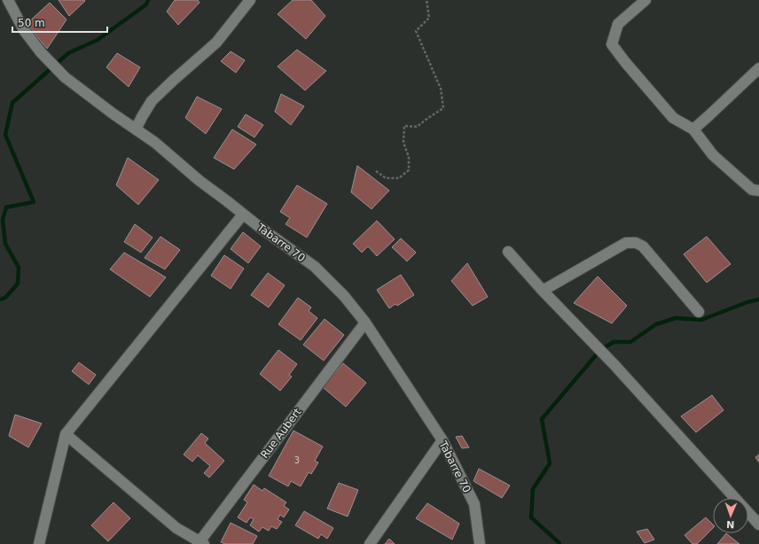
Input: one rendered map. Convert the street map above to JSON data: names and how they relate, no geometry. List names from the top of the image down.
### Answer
{
  "streets": {
    "street": ["Tabarre 70", "Rue Aubert"]
  },
  "crossings": [
    ["Tabarre 70", "Rue Aubert"]
  ],
  "house_numbers": ["3"],
  "scale_bar": "50 m",
  "north": "bottom"
}
